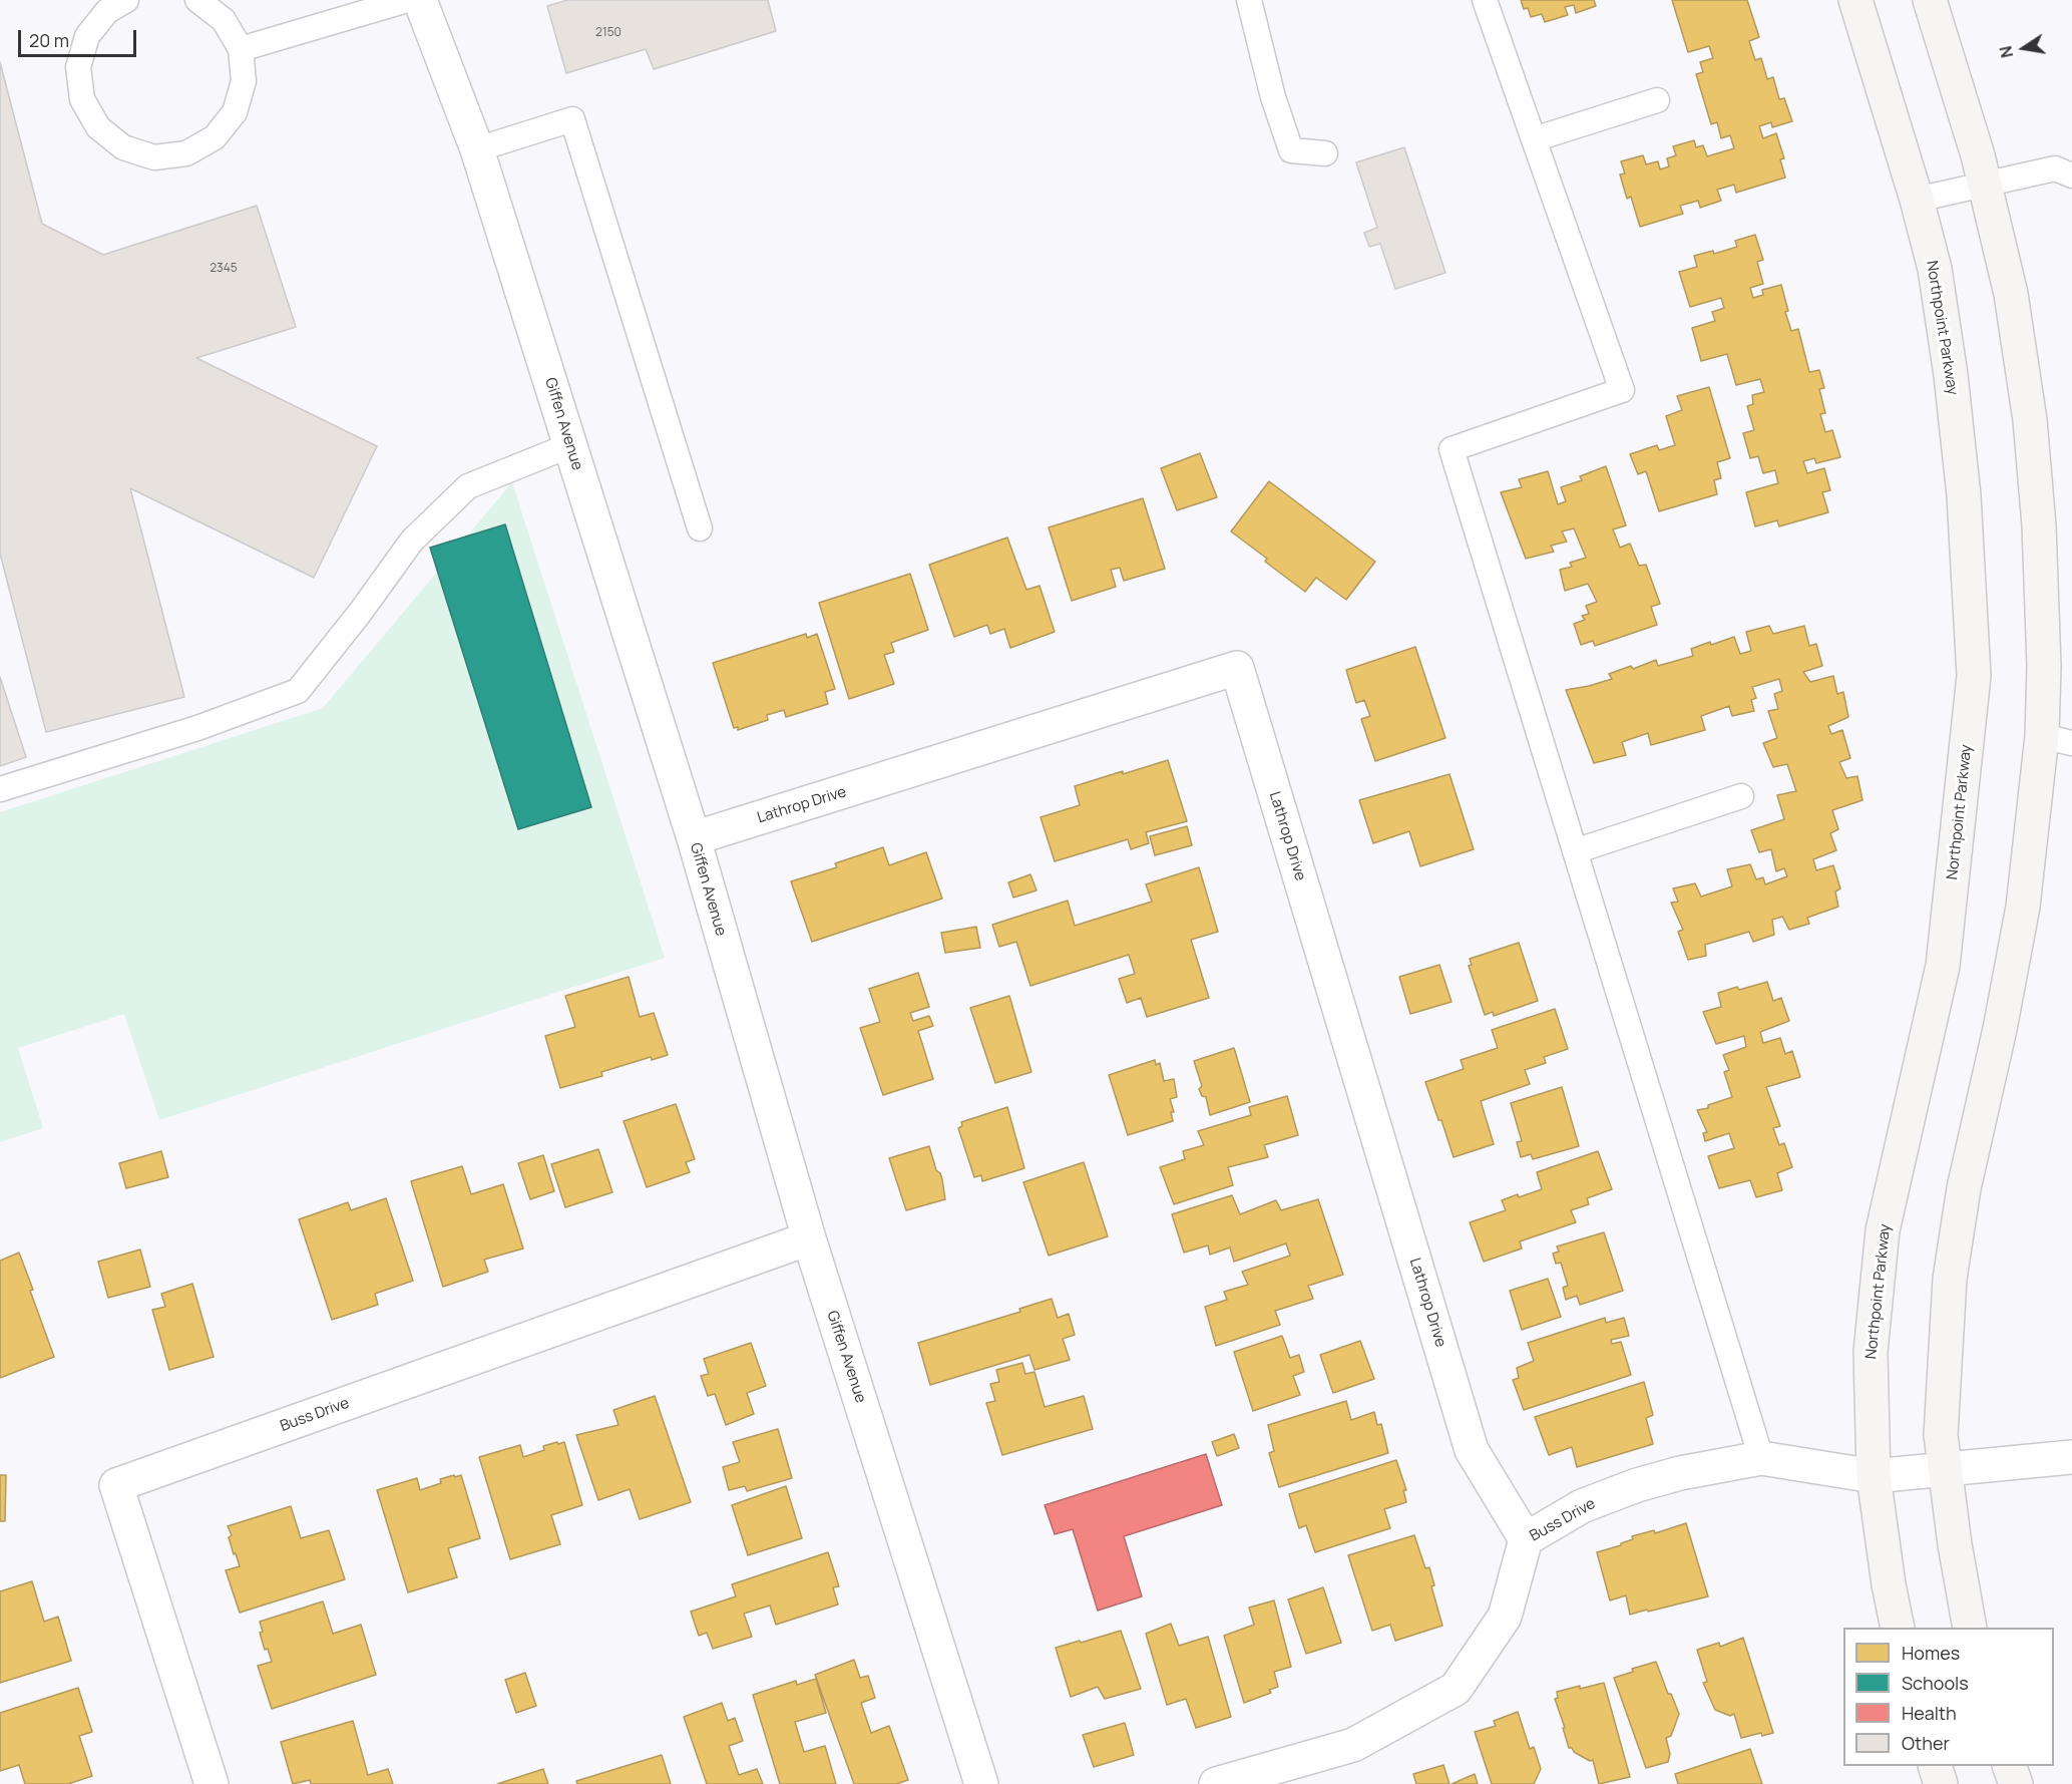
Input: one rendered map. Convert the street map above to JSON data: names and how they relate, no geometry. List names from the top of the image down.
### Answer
{
  "streets": {
    "street": [
      "Northpoint Parkway",
      "Giffen Avenue",
      "Lathrop Drive",
      "Buss Drive"
    ]
  },
  "crossings": [
    ["Northpoint Parkway", "Buss Drive"],
    ["Giffen Avenue", "Lathrop Drive"],
    ["Giffen Avenue", "Buss Drive"],
    ["Lathrop Drive", "Buss Drive"]
  ],
  "house_numbers": ["2150", "2345"],
  "legend": [
    "Homes",
    "Schools",
    "Health",
    "Other"
  ],
  "scale_bar": "20 m",
  "north": "left"
}
